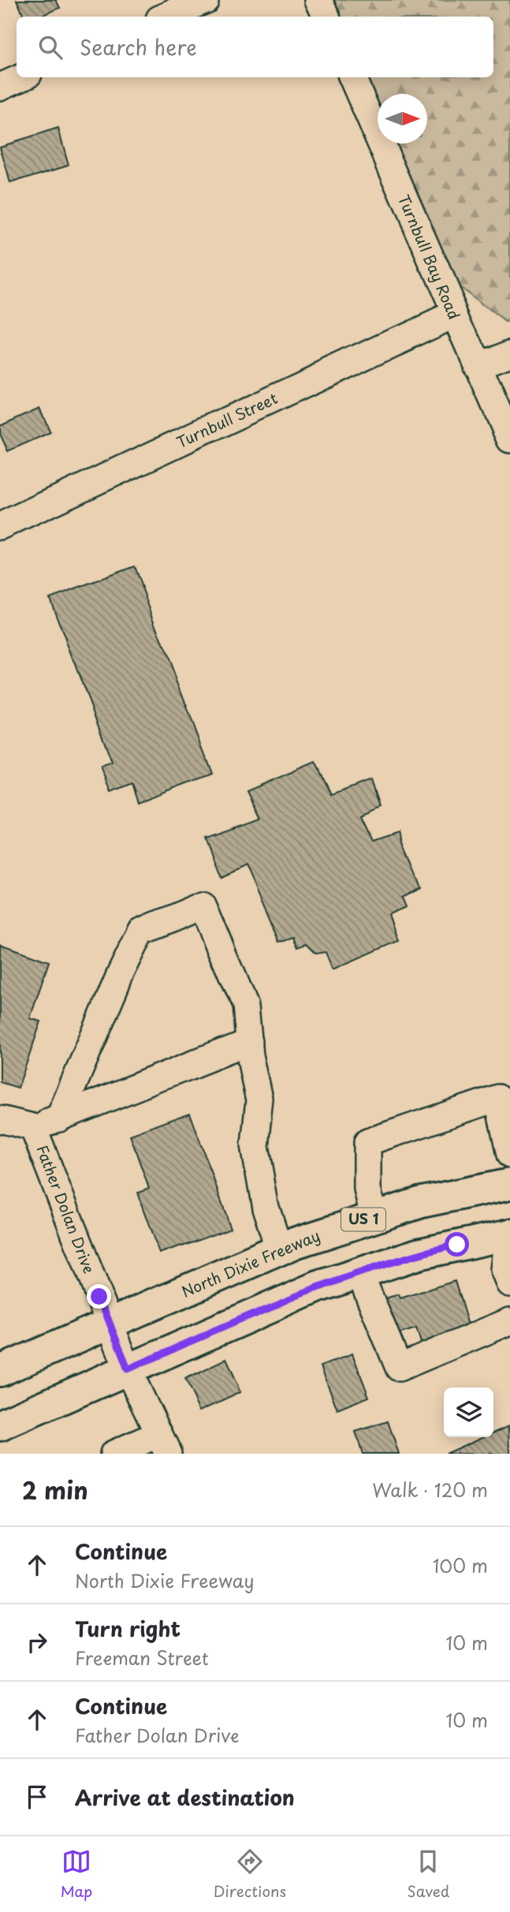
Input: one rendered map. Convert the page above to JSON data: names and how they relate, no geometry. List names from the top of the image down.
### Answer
{
  "streets": {
    "main road": ["US 1", "North Dixie Freeway"],
    "street": ["Turnbull Bay Road", "Turnbull Street", "Father Dolan Drive"]
  },
  "crossings": [
    ["Turnbull Bay Road", "Turnbull Street"],
    ["Father Dolan Drive", "North Dixie Freeway"]
  ],
  "north": "right",
  "page": {
    "search": "Search here",
    "heading": ["2 min", "Walk · 120 m"],
    "list": [
      ["Continue", "North Dixie Freeway", "100 m"],
      ["Turn right", "Freeman Street", "10 m"],
      ["Continue", "Father Dolan Drive", "10 m"],
      "Arrive at destination"
    ],
    "nav": ["Map", "Directions", "Saved"]
  }
}
